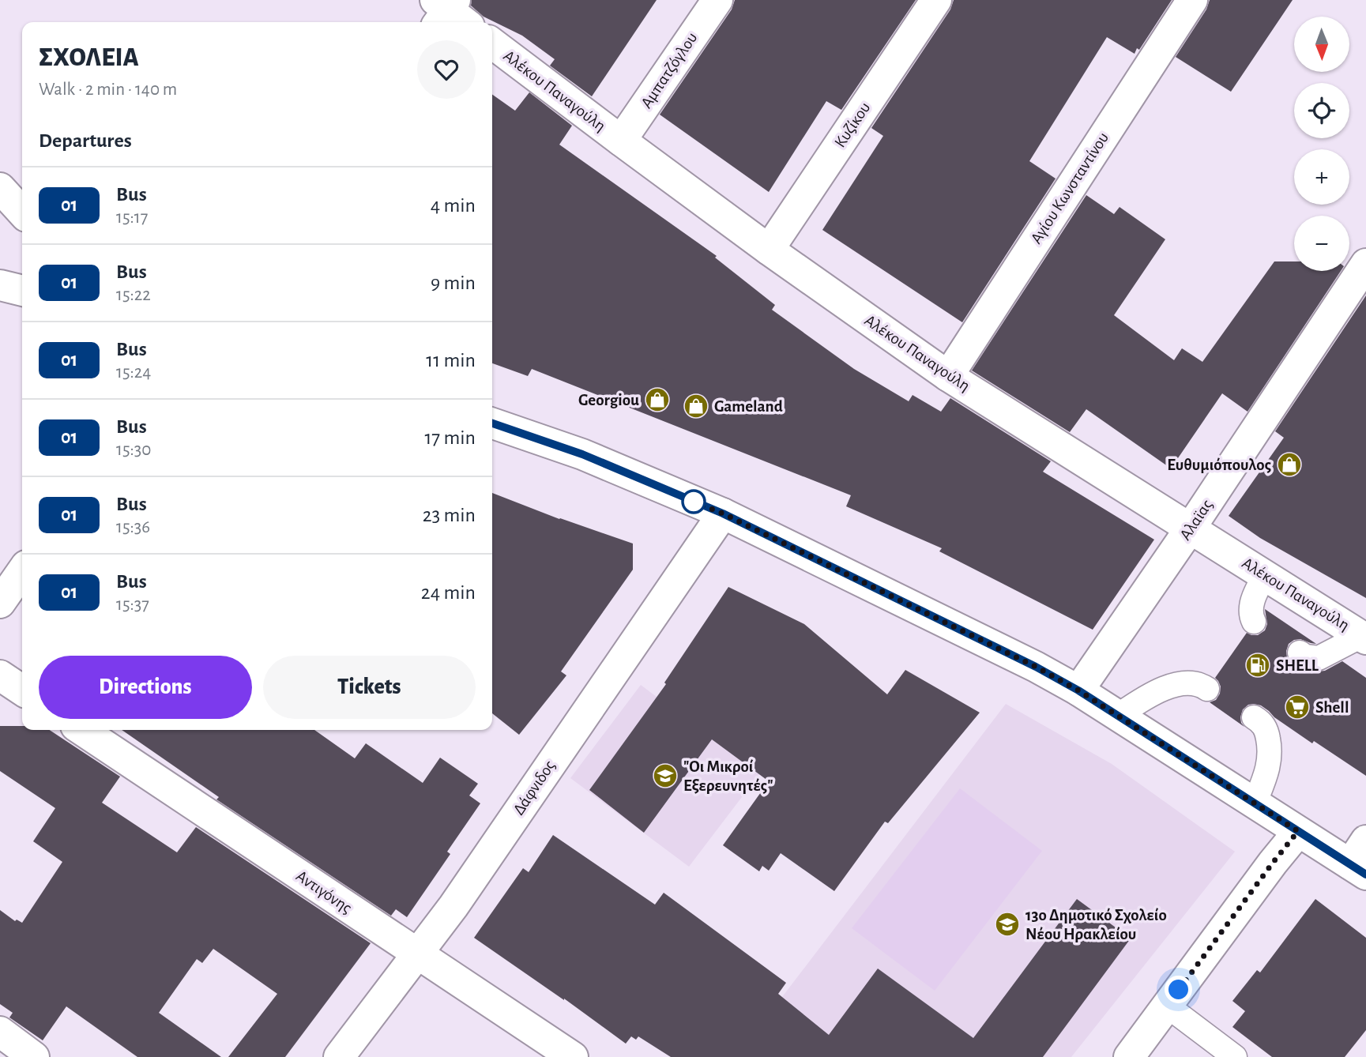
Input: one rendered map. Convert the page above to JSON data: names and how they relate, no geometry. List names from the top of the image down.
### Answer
{
  "streets": {
    "street": [
      "Αμπατζόγλου",
      "Αλέκου Παναγούλη",
      "Κυζίκου",
      "Αγίου Κωνσταντίνου",
      "Αλαϊας",
      "Δάφνιδος",
      "Αντιγόνης"
    ]
  },
  "crossings": [
    ["Αμπατζόγλου", "Αλέκου Παναγούλη"],
    ["Αλέκου Παναγούλη", "Κυζίκου"],
    ["Αλέκου Παναγούλη", "Αγίου Κωνσταντίνου"],
    ["Αλέκου Παναγούλη", "Αλαϊας"],
    ["Δάφνιδος", "Αντιγόνης"]
  ],
  "places": {
    "shop": ["Georgiou", "Gameland", "Ευθυμιόπουλος"],
    "fuel station": ["SHELL"],
    "supermarket": ["Shell"],
    "school or university": ["\"Οι Μικροί Εξερευνητές\"", "13ο Δημοτικό Σχολείο Νέου Ηρακλείου"]
  },
  "lines": ["bus line 01"],
  "north": "bottom",
  "page": {
    "map_buttons": ["+", "−"],
    "heading": [
      ["ΣΧΟΛΕΙΑ", "Walk · 2 min · 140 m"],
      "Departures"
    ],
    "list": [
      {
        "mark": "01",
        "name": "Bus",
        "note": "15:17",
        "value": "4 min"
      },
      {
        "mark": "01",
        "name": "Bus",
        "note": "15:22",
        "value": "9 min"
      },
      {
        "mark": "01",
        "name": "Bus",
        "note": "15:24",
        "value": "11 min"
      },
      {
        "mark": "01",
        "name": "Bus",
        "note": "15:30",
        "value": "17 min"
      },
      {
        "mark": "01",
        "name": "Bus",
        "note": "15:36",
        "value": "23 min"
      },
      {
        "mark": "01",
        "name": "Bus",
        "note": "15:37",
        "value": "24 min"
      }
    ],
    "buttons": ["Directions", "Tickets"]
  }
}
